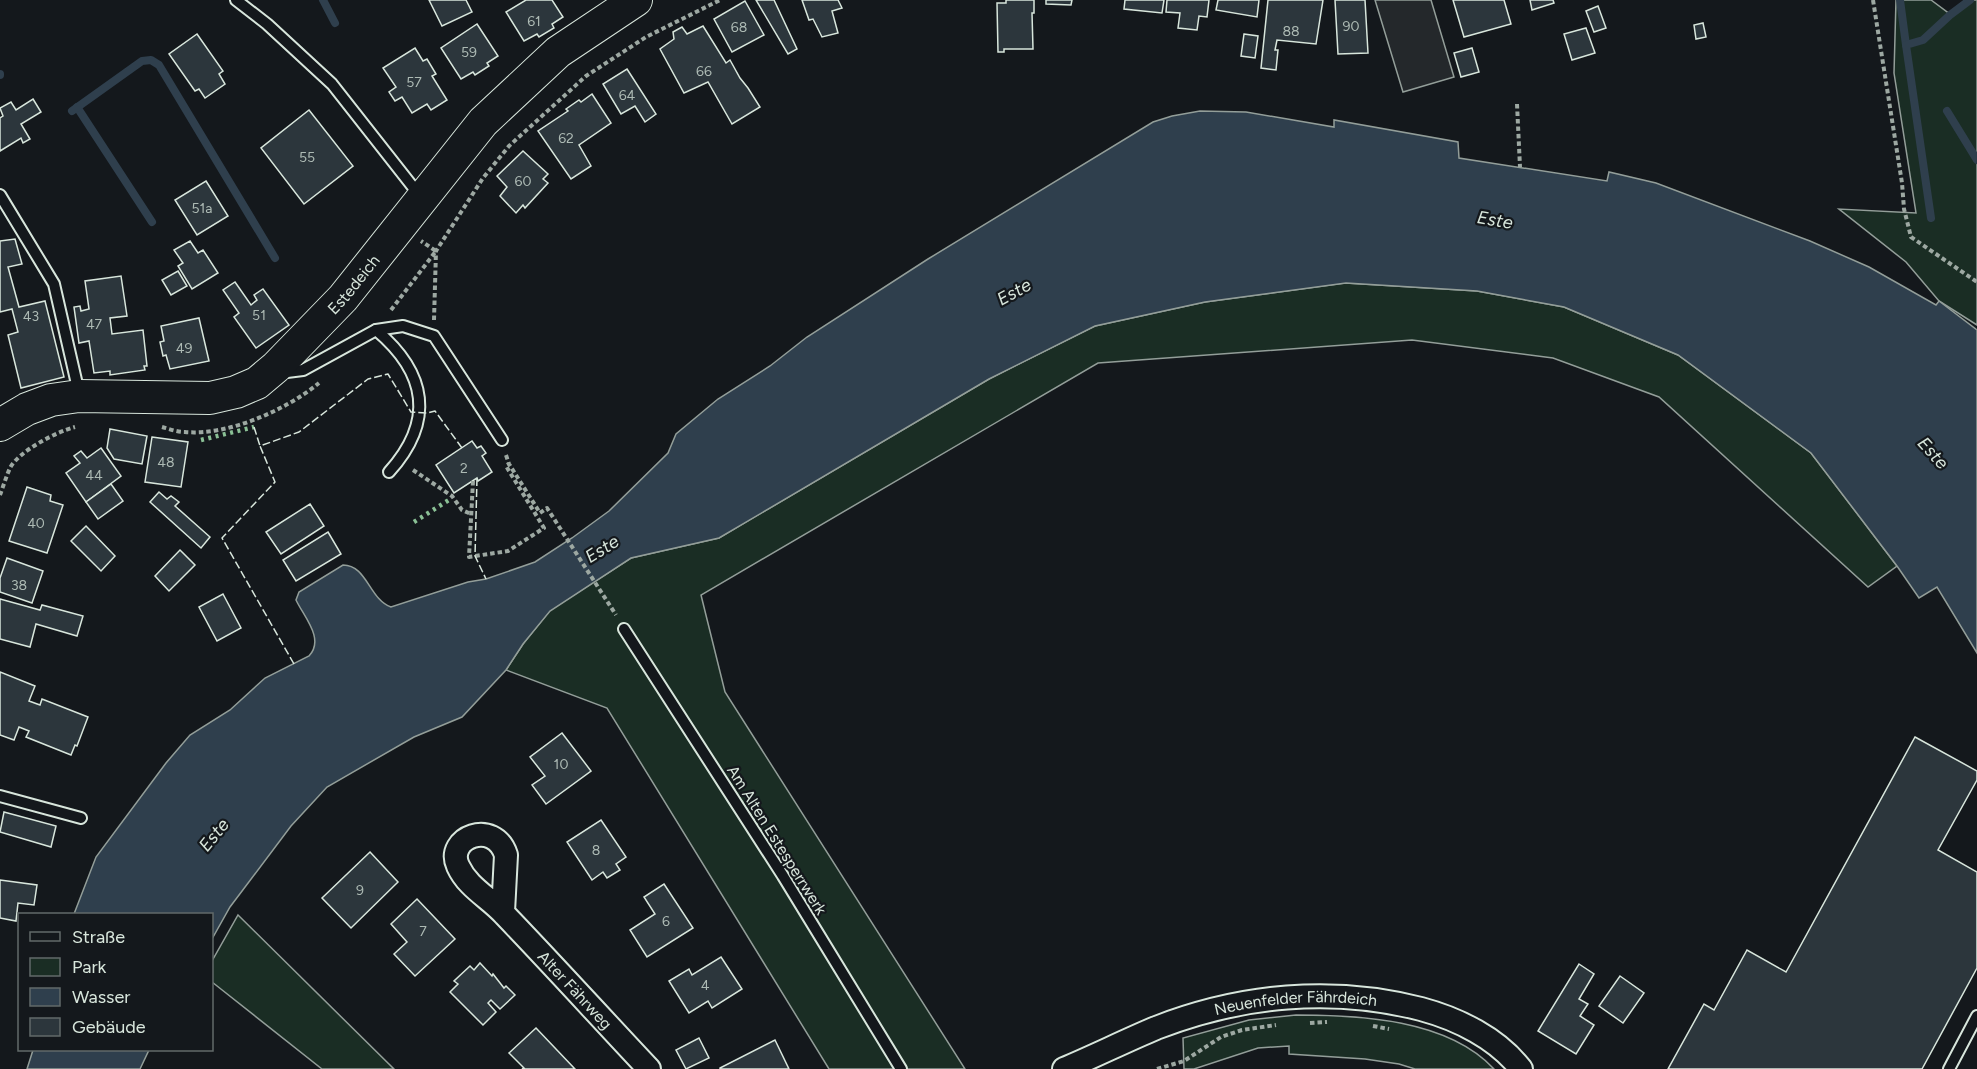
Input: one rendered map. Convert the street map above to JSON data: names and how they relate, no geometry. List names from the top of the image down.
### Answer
{
  "streets": {
    "street": ["Estedeich", "Alter Fährweg", "Neuenfelder Fährdeich"],
    "lane": ["Am Alten Estesperrwerk"]
  },
  "water": ["Este"],
  "house_numbers": [
    "61",
    "90",
    "68",
    "88",
    "59",
    "66",
    "57",
    "64",
    "62",
    "55",
    "60",
    "51a",
    "51",
    "43",
    "47",
    "49",
    "48",
    "2",
    "44",
    "40",
    "38",
    "10",
    "8",
    "9",
    "6",
    "7",
    "4"
  ],
  "legend": [
    "Straße",
    "Park",
    "Wasser",
    "Gebäude"
  ]
}
